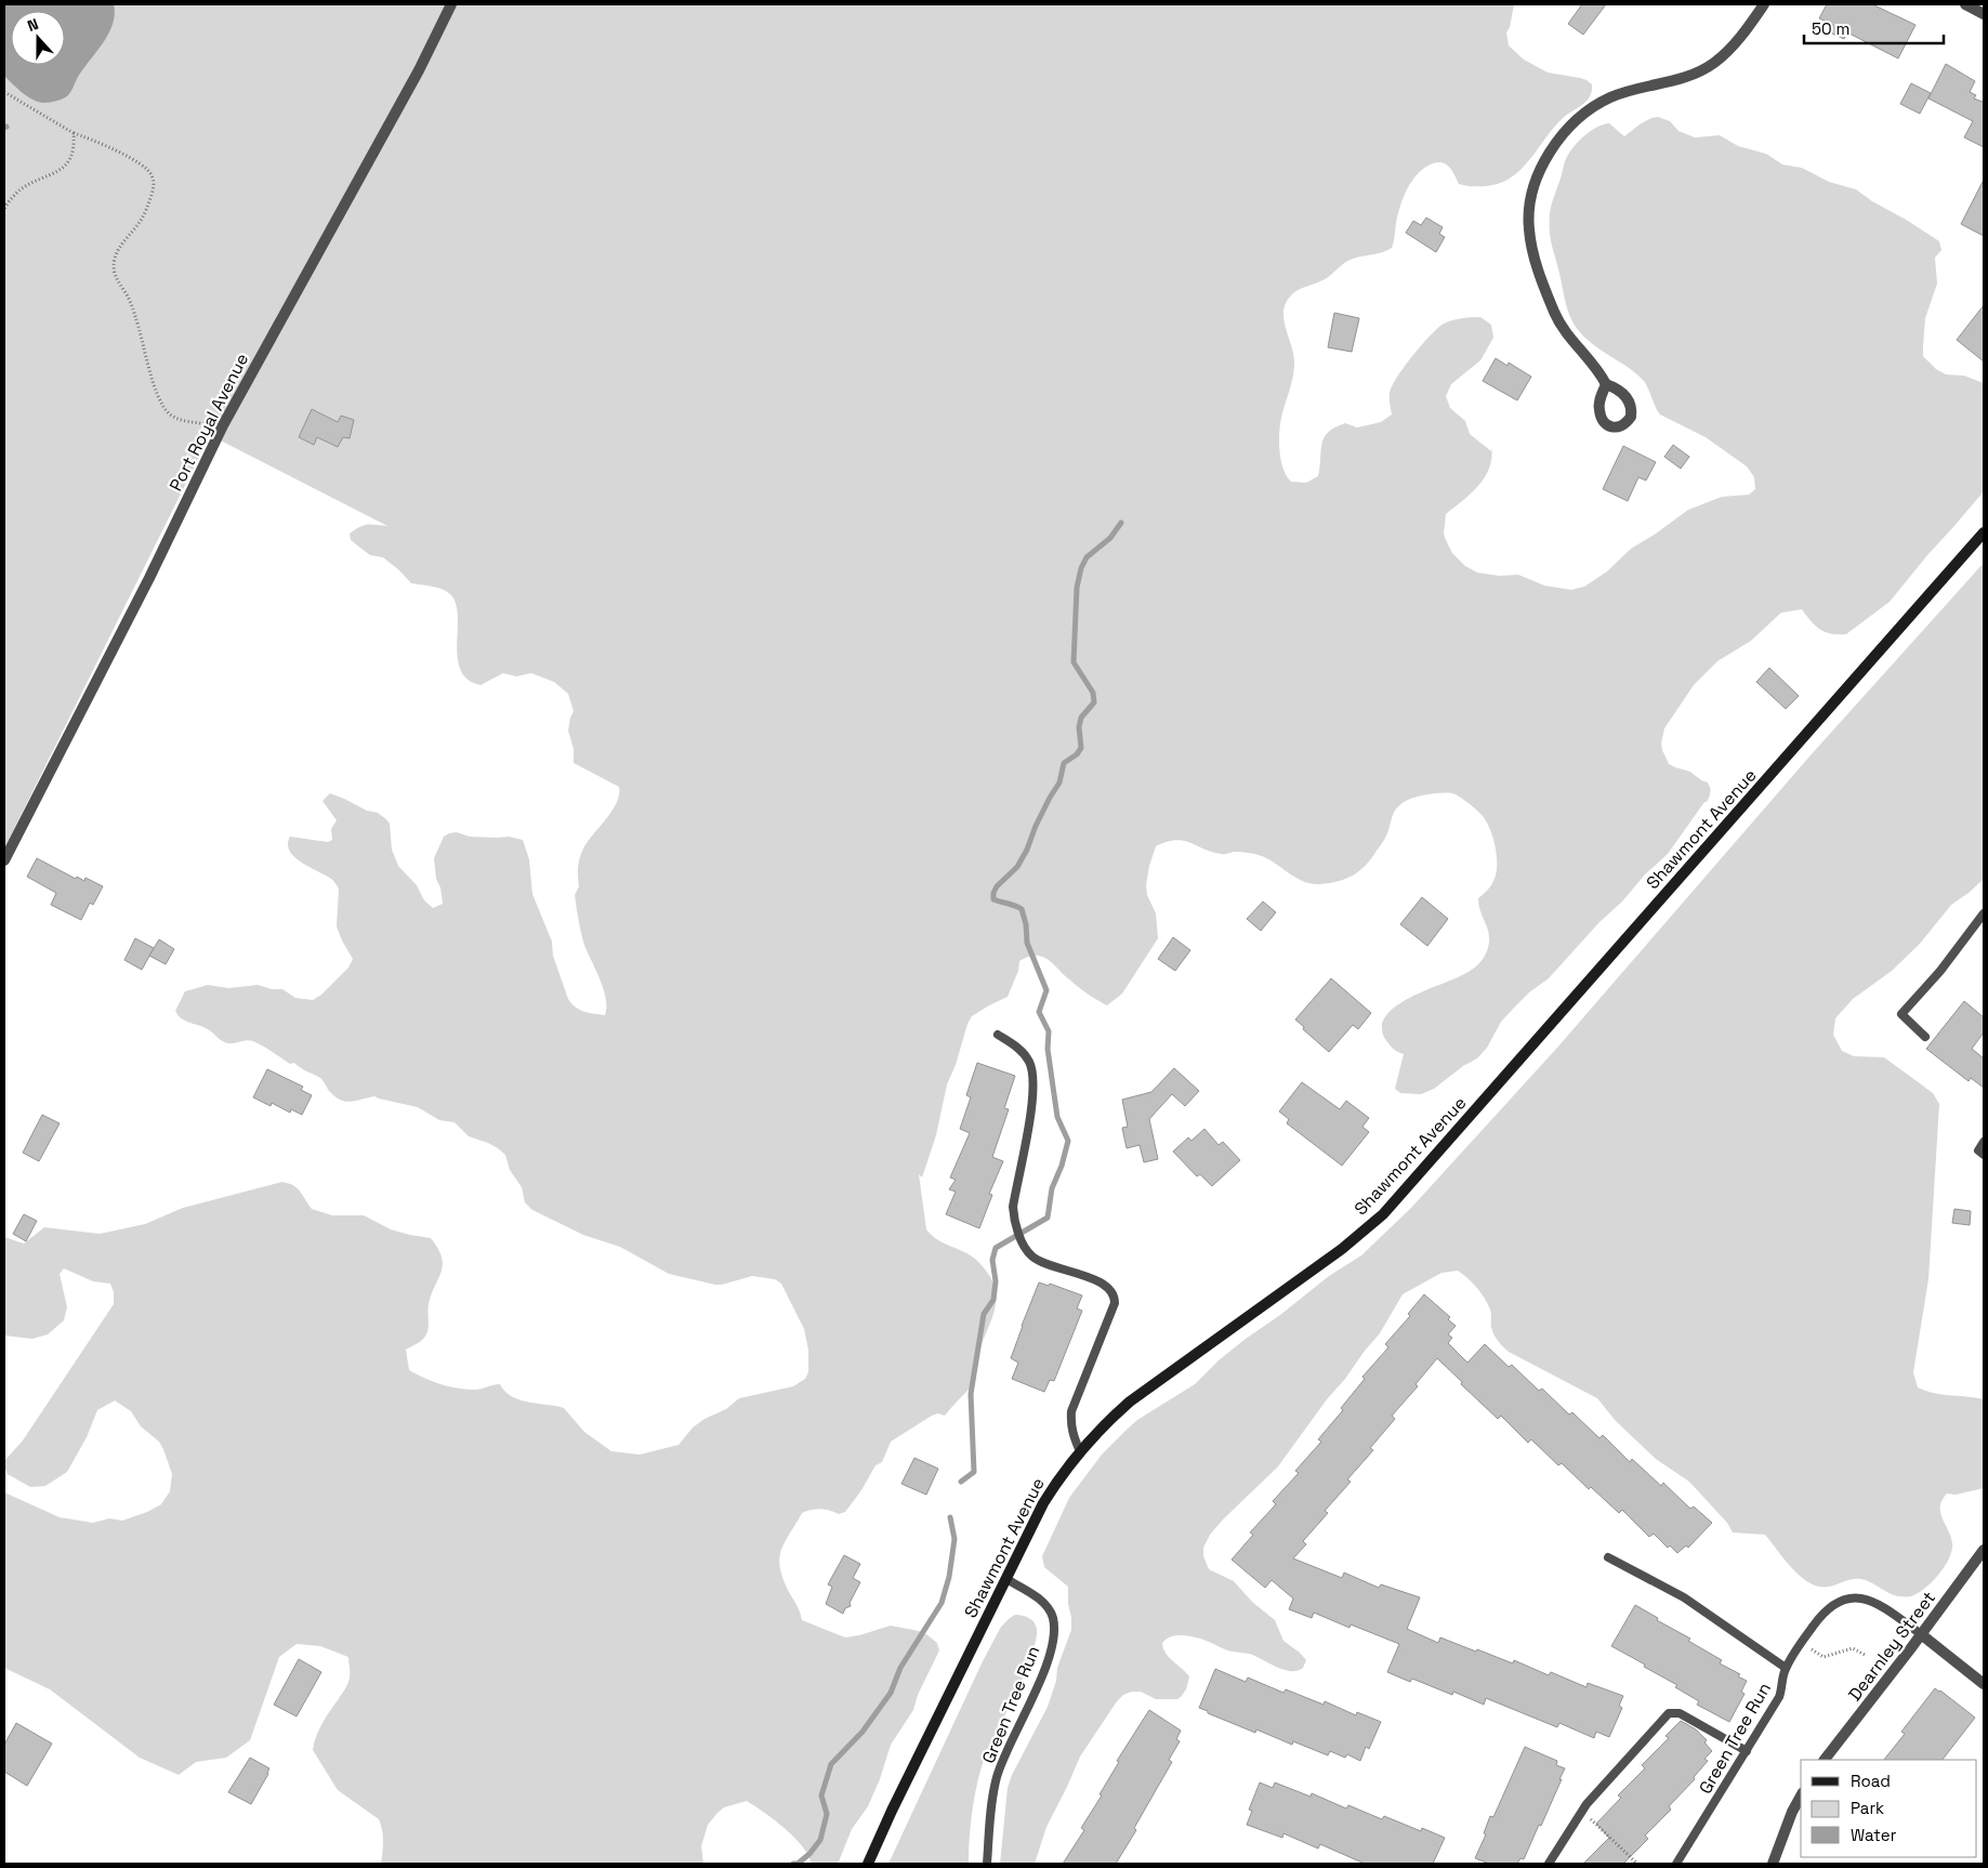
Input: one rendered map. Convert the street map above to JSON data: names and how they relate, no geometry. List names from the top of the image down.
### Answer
{
  "streets": {
    "main road": ["Shawmont Avenue"],
    "street": ["Port Royal Avenue", "Dearnley Street"],
    "lane": ["Green Tree Run"]
  },
  "crossings": [
    ["Shawmont Avenue", "Green Tree Run"],
    ["Dearnley Street", "Green Tree Run"]
  ],
  "legend": ["Road", "Park", "Water"],
  "scale_bar": "50 m",
  "north": "top"
}
